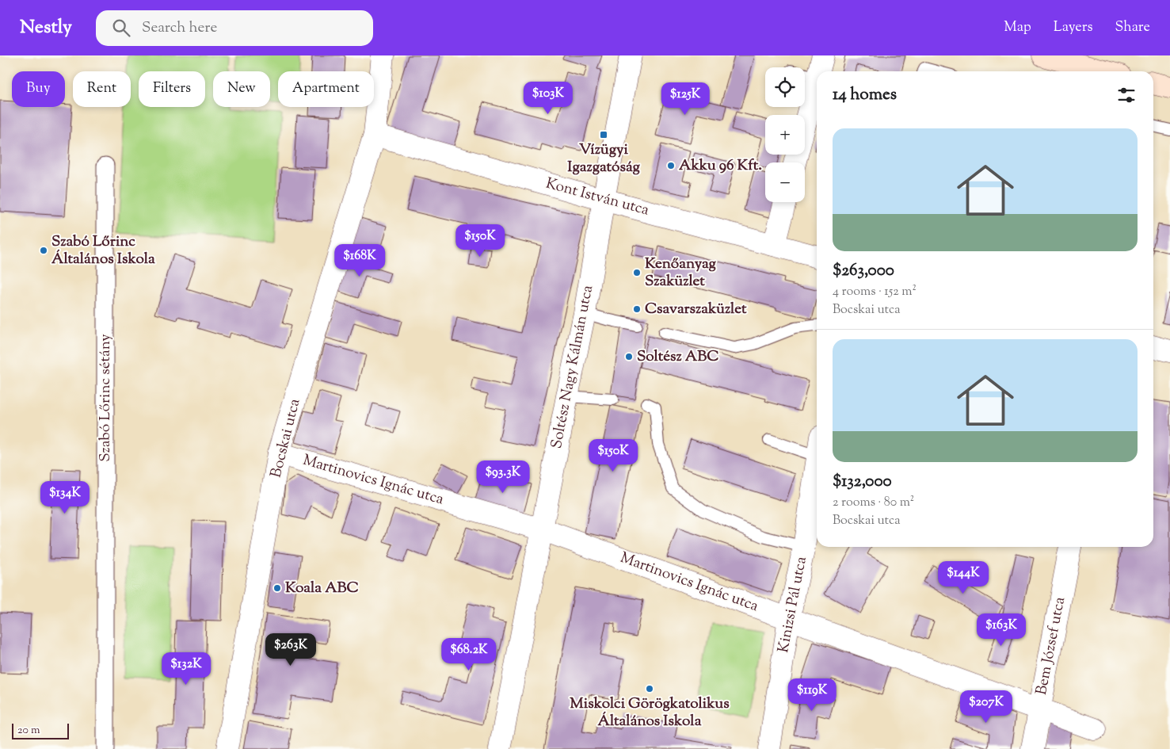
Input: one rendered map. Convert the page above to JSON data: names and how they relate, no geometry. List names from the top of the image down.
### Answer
{
  "streets": {
    "street": [
      "Kont István utca",
      "Soltész Nagy Kálmán utca",
      "Szabó Lőrinc sétány",
      "Bocskai utca",
      "Martinovics Ignác utca",
      "Kinizsi Pál utca",
      "Bem József utca"
    ]
  },
  "crossings": [
    ["Kont István utca", "Soltész Nagy Kálmán utca"],
    ["Kont István utca", "Bocskai utca"],
    ["Soltész Nagy Kálmán utca", "Martinovics Ignác utca"],
    ["Bocskai utca", "Martinovics Ignác utca"],
    ["Martinovics Ignác utca", "Kinizsi Pál utca"],
    ["Martinovics Ignác utca", "Bem József utca"]
  ],
  "places": {
    "transit": ["Vízügyi Igazgatóság"],
    "other": [
      "Akku 96 Kft.",
      "Szabó Lőrinc Általános Iskola",
      "Kenőanyag Szaküzlet",
      "Csavarszaküzlet",
      "Soltész ABC",
      "Koala ABC",
      "Miskolci Görögkatolikus Általános Iskola"
    ]
  },
  "scale_bar": "20 m",
  "page": {
    "header": "Nestly",
    "search": "Search here",
    "nav": ["Map", "Layers", "Share"],
    "map_buttons": ["+", "−"],
    "chip": [
      "Buy",
      "Rent",
      "Filters",
      "New",
      "Apartment"
    ],
    "heading": "14 homes",
    "price": [
      "$103K",
      "$125K",
      "$150K",
      "$168K",
      "$150K",
      "$93.3K",
      "$134K",
      "$144K",
      "$163K",
      "$263K",
      "$68.2K",
      "$132K",
      "$119K",
      "$207K"
    ],
    "list": [
      {
        "name": "$263,000",
        "note": "4 rooms · 152 m² · Bocskai utca"
      },
      {
        "name": "$132,000",
        "note": "2 rooms · 80 m² · Bocskai utca"
      }
    ],
    "scale": "20 m"
  }
}
